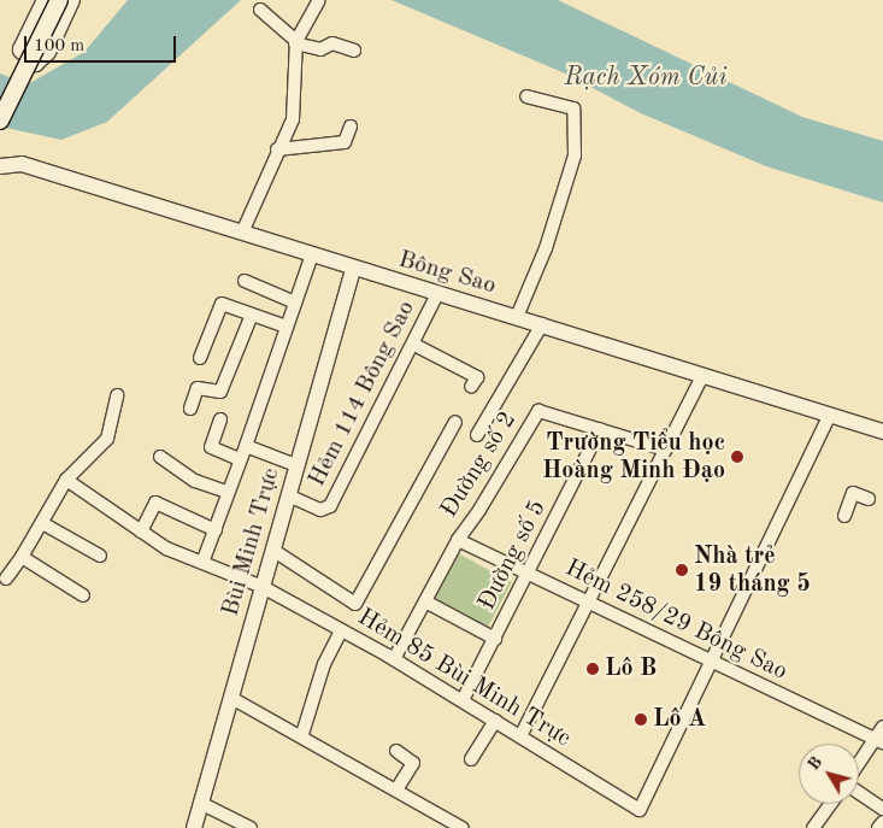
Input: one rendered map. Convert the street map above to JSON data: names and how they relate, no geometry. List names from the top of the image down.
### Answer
{
  "streets": {
    "street": [
      "Bông Sao",
      "Hẻm 114 Bông Sao",
      "Đường số 2",
      "Bùi Minh Trực",
      "Đường số 5",
      "Hẻm 258/29 Bông Sao",
      "Hẻm 85 Bùi Minh Trực"
    ]
  },
  "crossings": [
    ["Bông Sao", "Hẻm 114 Bông Sao"],
    ["Bông Sao", "Bùi Minh Trực"],
    ["Hẻm 114 Bông Sao", "Bùi Minh Trực"],
    ["Đường số 2", "Đường số 5"],
    ["Đường số 2", "Hẻm 258/29 Bông Sao"],
    ["Đường số 2", "Hẻm 85 Bùi Minh Trực"],
    ["Bùi Minh Trực", "Hẻm 85 Bùi Minh Trực"],
    ["Đường số 5", "Hẻm 258/29 Bông Sao"],
    ["Đường số 5", "Hẻm 85 Bùi Minh Trực"],
    ["Hẻm 258/29 Bông Sao", "Hẻm 85 Bùi Minh Trực"]
  ],
  "water": ["Rạch Xóm Củi"],
  "places": [
    "Trường Tiểu học Hoàng Minh Đạo",
    "Nhà trẻ 19 tháng 5",
    "Lô B",
    "Lô A"
  ],
  "scale_bar": "100 m",
  "north": "top left"
}
